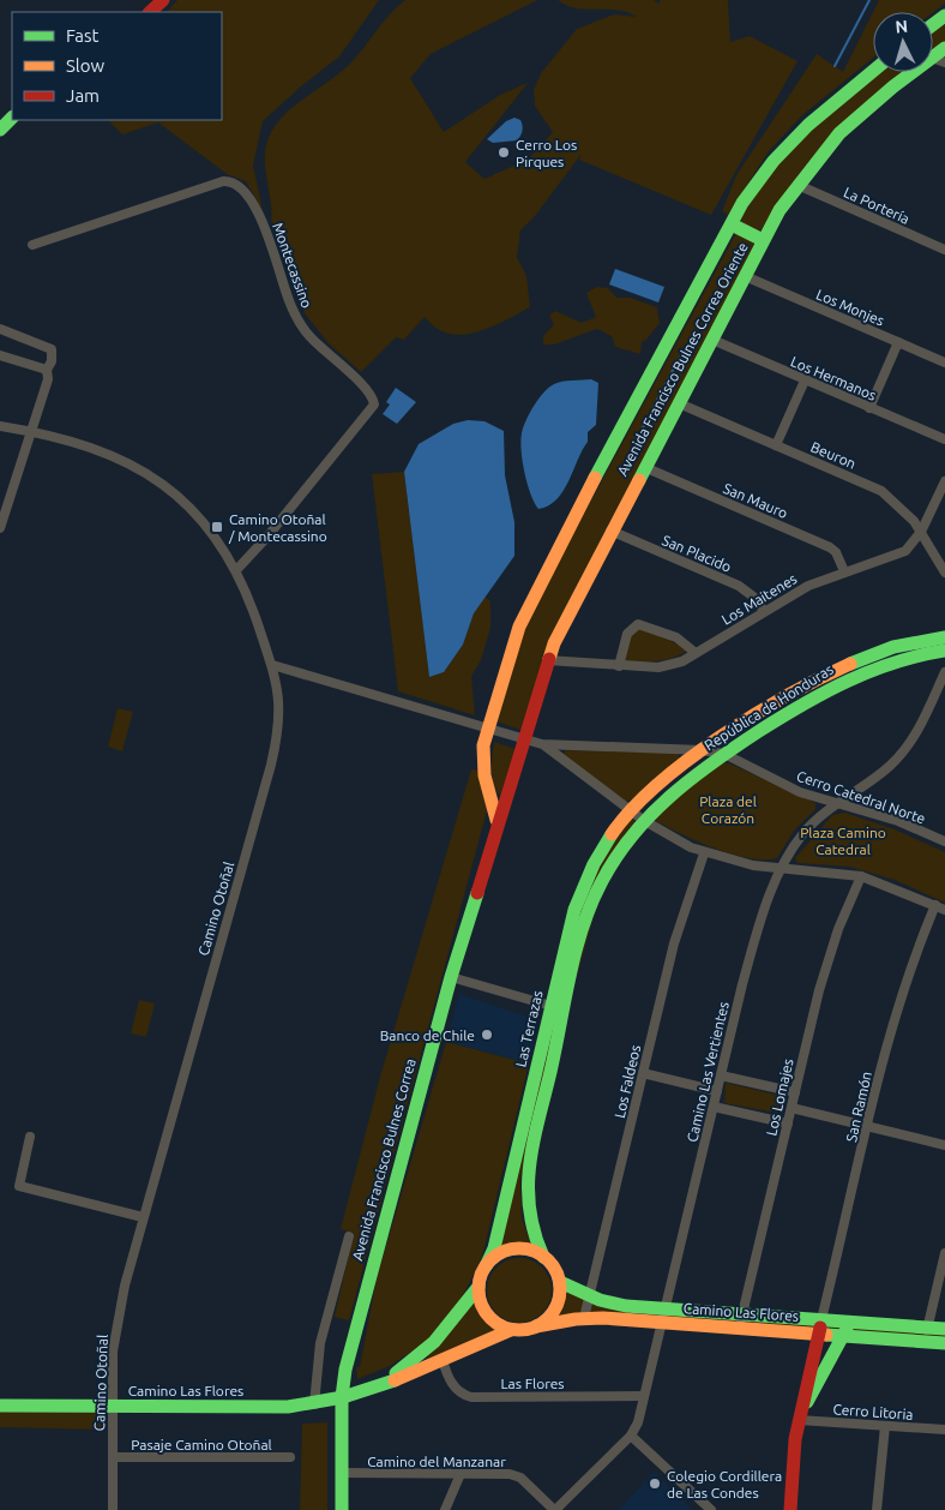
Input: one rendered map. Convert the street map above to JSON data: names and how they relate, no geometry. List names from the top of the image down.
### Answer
{
  "streets": {
    "street": [
      "La Portería",
      "Montecassino",
      "Los Monjes",
      "Avenida Francisco Bulnes Correa Oriente",
      "Los Hermanos",
      "Beuron",
      "San Mauro",
      "San Placido",
      "Los Maitenes",
      "República de Honduras",
      "Cerro Catedral Norte",
      "Camino Otoñal",
      "Las Terrazas",
      "Camino Las Vertientes",
      "Los Faldeos",
      "Los Lomajes",
      "San Ramón",
      "Avenida Francisco Bulnes Correa",
      "Camino Las Flores",
      "Las Flores",
      "Cerro Litoria",
      "Pasaje Camino Otoñal",
      "Camino del Manzanar"
    ]
  },
  "crossings": [
    ["La Portería", "Avenida Francisco Bulnes Correa Oriente"],
    ["Montecassino", "Camino Otoñal"],
    ["Los Monjes", "Avenida Francisco Bulnes Correa Oriente"],
    ["Avenida Francisco Bulnes Correa Oriente", "Los Hermanos"],
    ["Avenida Francisco Bulnes Correa Oriente", "Beuron"],
    ["Avenida Francisco Bulnes Correa Oriente", "San Mauro"],
    ["Avenida Francisco Bulnes Correa Oriente", "San Placido"],
    ["Avenida Francisco Bulnes Correa Oriente", "Los Maitenes"],
    ["Avenida Francisco Bulnes Correa Oriente", "República de Honduras"],
    ["Avenida Francisco Bulnes Correa Oriente", "Avenida Francisco Bulnes Correa"],
    ["Beuron", "Los Maitenes"],
    ["San Mauro", "Los Maitenes"],
    ["San Placido", "Los Maitenes"],
    ["República de Honduras", "Cerro Catedral Norte"],
    ["República de Honduras", "Camino Otoñal"],
    ["República de Honduras", "Las Terrazas"],
    ["República de Honduras", "Avenida Francisco Bulnes Correa"],
    ["Cerro Catedral Norte", "Camino Las Vertientes"],
    ["Camino Otoñal", "Camino Las Flores"],
    ["Camino Otoñal", "Pasaje Camino Otoñal"],
    ["Las Terrazas", "Camino Las Flores"],
    ["Camino Las Vertientes", "Camino Las Flores"],
    ["Camino Las Vertientes", "Las Flores"],
    ["Camino Las Vertientes", "Camino del Manzanar"],
    ["Los Faldeos", "Camino Las Flores"],
    ["Los Lomajes", "Camino Las Flores"],
    ["San Ramón", "Camino Las Flores"],
    ["Avenida Francisco Bulnes Correa", "Camino Las Flores"],
    ["Avenida Francisco Bulnes Correa", "Camino del Manzanar"],
    ["Camino Las Flores", "Las Flores"]
  ],
  "parks": ["Plaza del Corazón", "Plaza Camino Catedral"],
  "places": {
    "other": ["Cerro Los Pirques", "Banco de Chile", "Colegio Cordillera de Las Condes"],
    "transit": ["Camino Otoñal / Montecassino"]
  },
  "legend": ["Fast", "Slow", "Jam"],
  "north": "top"
}
